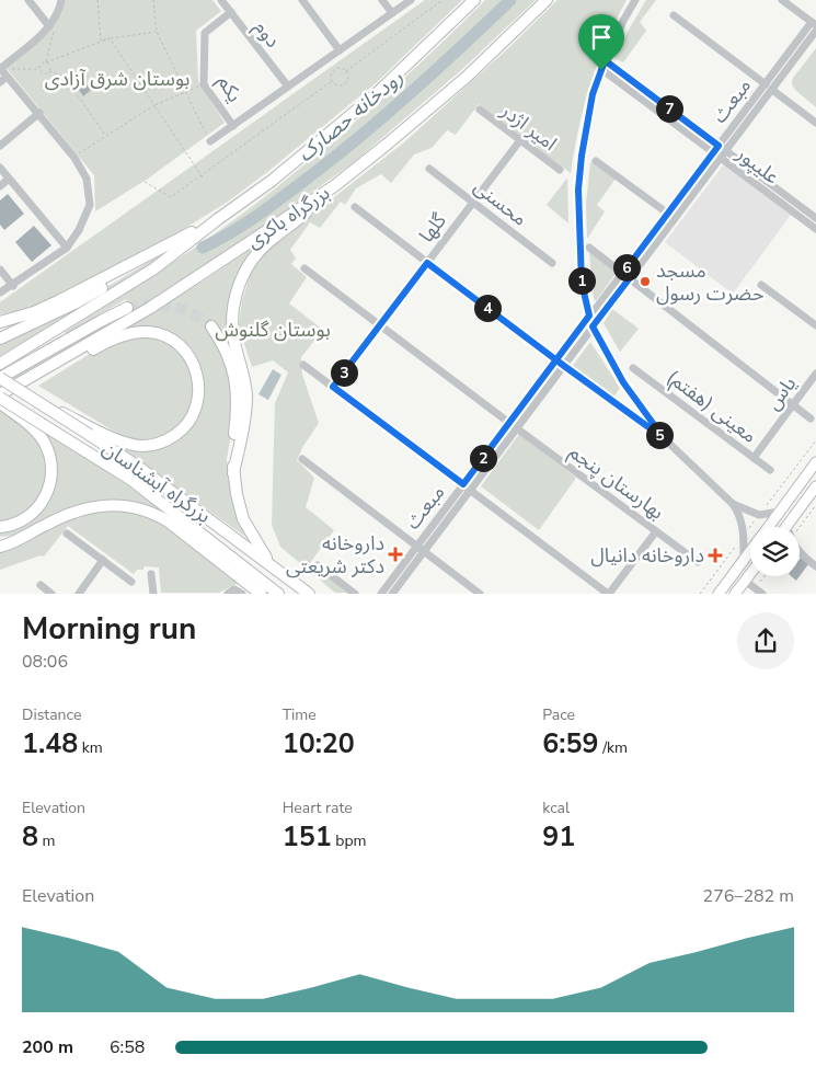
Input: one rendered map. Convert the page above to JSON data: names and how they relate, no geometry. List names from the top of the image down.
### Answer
{
  "streets": {
    "highway": ["بزرگراه باکری", "بزرگراه آبشناسان"],
    "street": [
      "دوم",
      "یکم",
      "مبعث",
      "امیر اژدر",
      "علیپور",
      "محسنی",
      "گلها",
      "یاس",
      "معینی (هفتم)",
      "بهارستان پنجم"
    ]
  },
  "crossings": [
    ["دوم", "یکم"],
    ["مبعث", "علیپور"],
    ["مبعث", "بهارستان پنجم"],
    ["امیر اژدر", "گلها"],
    ["محسنی", "گلها"],
    ["بزرگراه باکری", "بزرگراه آبشناسان"],
    ["گلها", "بهارستان پنجم"],
    ["یاس", "معینی (هفتم)"]
  ],
  "water": ["رودخانه حصارک"],
  "parks": ["بوستان شرق آزادی", "بوستان گلنوش"],
  "places": {
    "other": ["مسجد حضرت رسول"],
    "health": ["داروخانه دکتر شریعتی", "داروخانه دانیال"]
  },
  "page": {
    "pins": [
      "7",
      "6",
      "1",
      "4",
      "3",
      "5",
      "2"
    ],
    "heading": ["Morning run", "08:06"],
    "stats": [
      ["Distance", "1.48 km"],
      ["Time", "10:20"],
      ["Pace", "6:59 /km"],
      ["Elevation", "8 m"],
      ["Heart rate", "151 bpm"],
      ["kcal", "91"]
    ],
    "chart": ["Elevation", "276–282 m"],
    "list": [
      {
        "name": "200 m",
        "note": "6:58"
      }
    ]
  }
}
